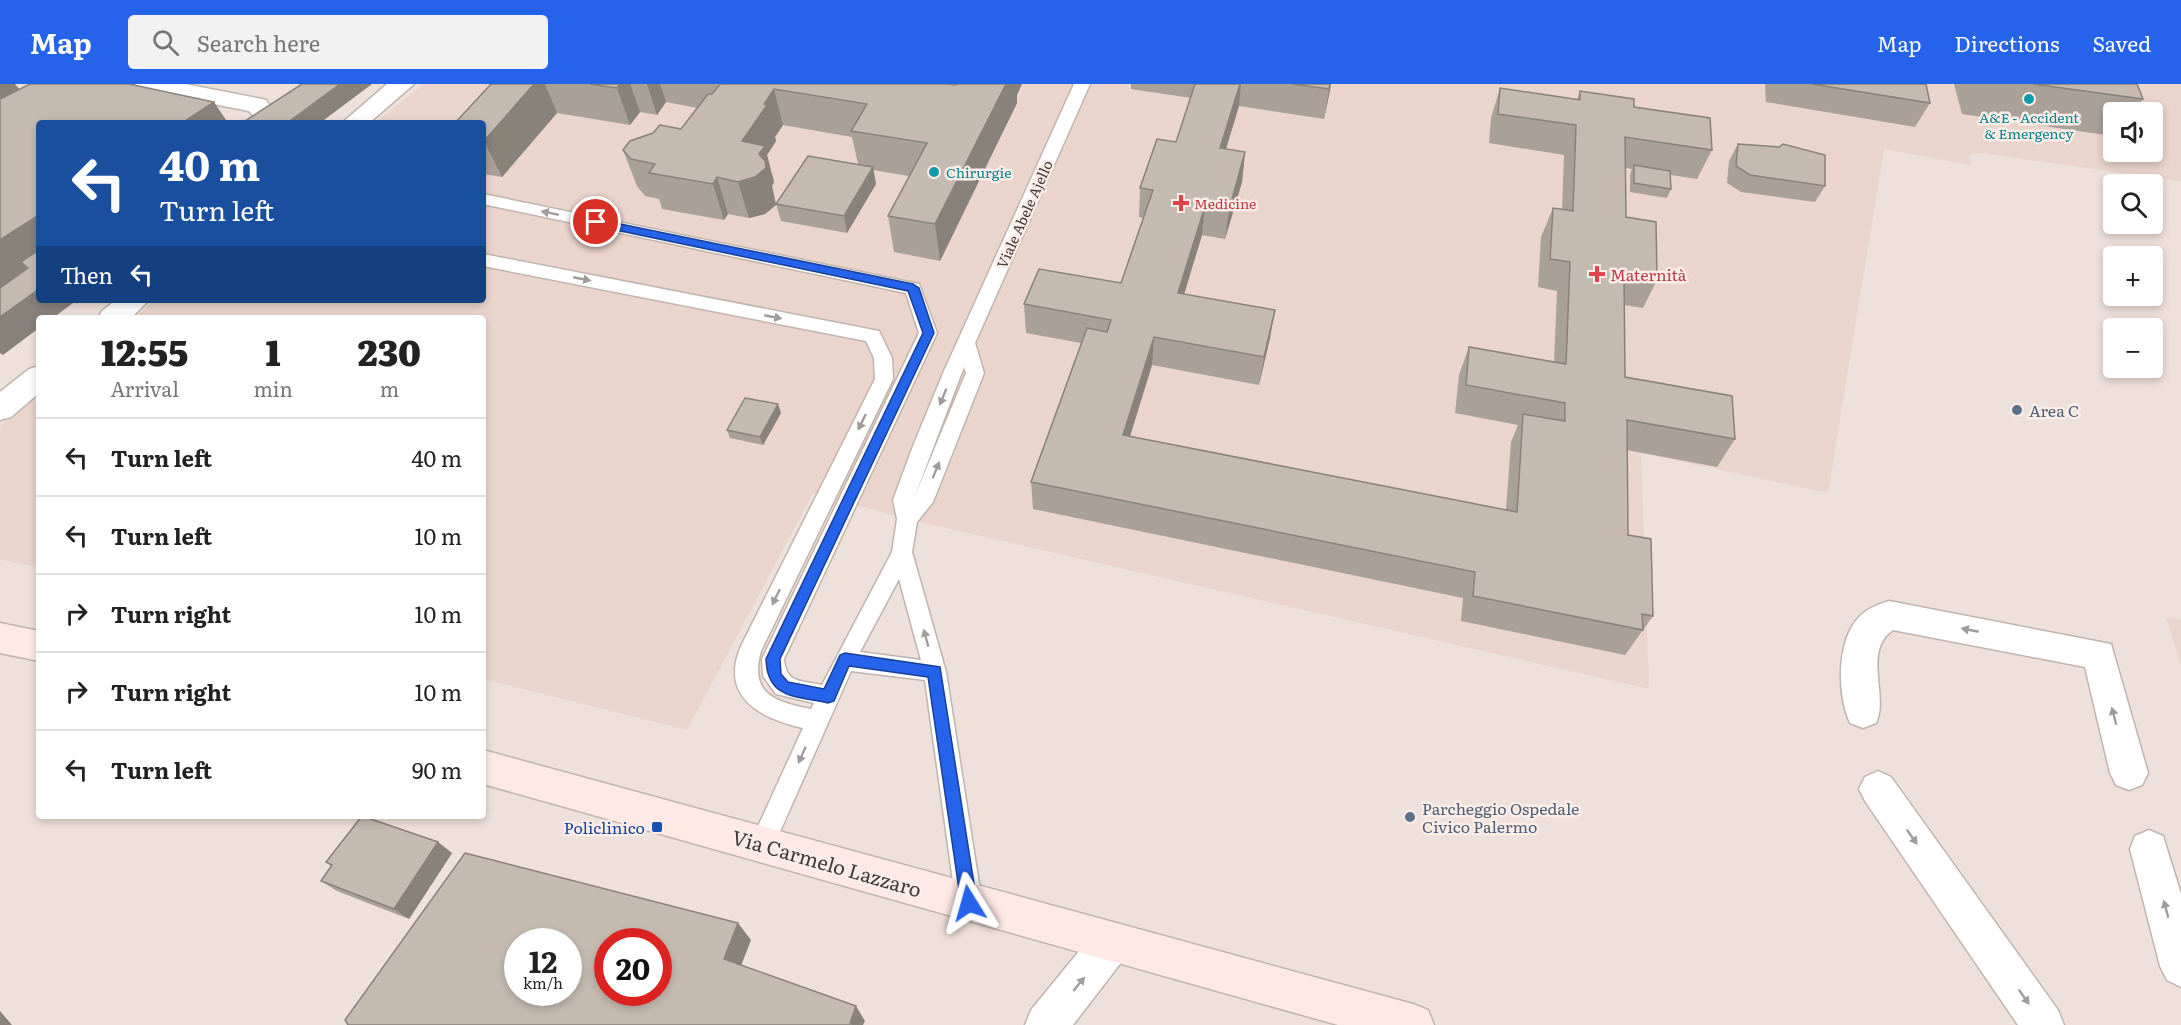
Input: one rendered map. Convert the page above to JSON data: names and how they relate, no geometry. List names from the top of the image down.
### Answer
{
  "streets": {
    "street": ["Via Carmelo Lazzaro"],
    "lane": ["Viale Abele Ajello"]
  },
  "places": {
    "other": [
      "A&E - Accident & Emergency",
      "Chirurgie",
      "Area C",
      "Parcheggio Ospedale Civico Palermo"
    ],
    "health": ["Medicine", "Maternità"],
    "transit": ["Policlinico"]
  },
  "page": {
    "header": "Map",
    "search": "Search here",
    "nav": ["Map", "Directions", "Saved"],
    "map_buttons": ["+", "−"],
    "turn": ["40 m", "Turn left"],
    "then": "Then",
    "eta": [
      "12:55",
      "Arrival",
      "1",
      "min",
      "230",
      "m"
    ],
    "list": [
      {
        "name": "Turn left",
        "value": "40 m"
      },
      {
        "name": "Turn left",
        "value": "10 m"
      },
      {
        "name": "Turn right",
        "value": "10 m"
      },
      {
        "name": "Turn right",
        "value": "10 m"
      },
      {
        "name": "Turn left",
        "value": "90 m"
      }
    ],
    "speed": "12 km/h",
    "limit": "20"
  }
}
